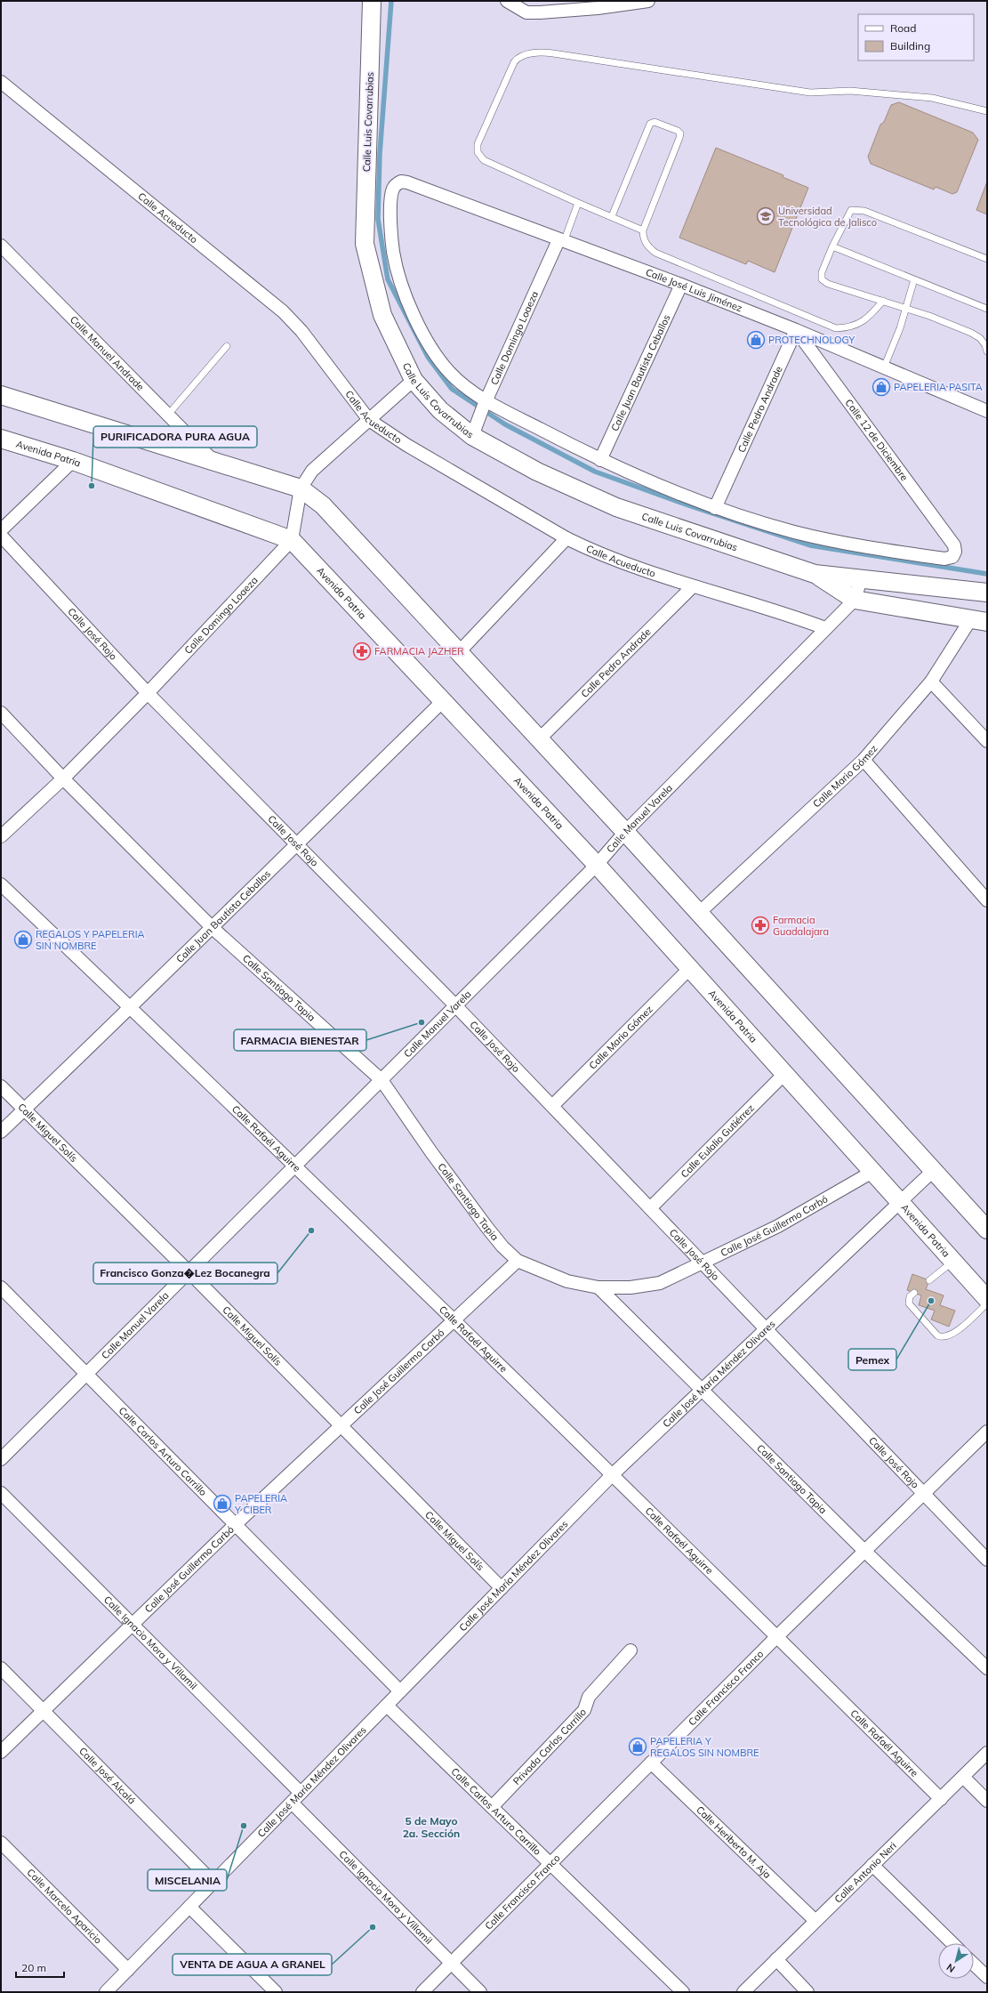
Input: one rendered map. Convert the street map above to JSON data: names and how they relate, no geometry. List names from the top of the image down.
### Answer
{
  "streets": {
    "street": [
      "Calle Luis Covarrubias",
      "Calle Acueducto",
      "Calle José Luis Jiménez",
      "Calle Domingo Loaeza",
      "Calle Manuel Andrade",
      "Calle Juan Bautista Ceballos",
      "Calle Pedro Andrade",
      "Calle 12 de Diciembre",
      "Avenida Patria",
      "Calle José Rojo",
      "Calle Mario Gómez",
      "Calle Manuel Varela",
      "Calle Santiago Tapia",
      "Calle Miguel Solís",
      "Calle Rafaél Aguirre",
      "Calle Eulalio Gutiérrez",
      "Calle José Guillermo Carbó",
      "Calle José María Méndez Olivares",
      "Calle Carlos Arturo Carrillo",
      "Calle Ignacio Mora y Villamil",
      "Calle Francisco Franco",
      "Privada Carlos Carrillo",
      "Calle José Alcalá",
      "Calle Heriberto M. Aja",
      "Calle Antonio Neri",
      "Calle Marcelo Aparicio"
    ]
  },
  "crossings": [
    ["Calle Luis Covarrubias", "Calle Domingo Loaeza"],
    ["Calle Luis Covarrubias", "Calle Mario Gómez"],
    ["Calle Luis Covarrubias", "Calle Manuel Varela"],
    ["Calle Acueducto", "Calle Pedro Andrade"],
    ["Calle Acueducto", "Calle Manuel Varela"],
    ["Calle José Luis Jiménez", "Calle Domingo Loaeza"],
    ["Calle José Luis Jiménez", "Calle Juan Bautista Ceballos"],
    ["Calle José Luis Jiménez", "Calle Pedro Andrade"],
    ["Calle José Luis Jiménez", "Calle 12 de Diciembre"],
    ["Calle Domingo Loaeza", "Avenida Patria"],
    ["Calle Domingo Loaeza", "Calle José Rojo"],
    ["Calle Domingo Loaeza", "Calle Santiago Tapia"],
    ["Calle Juan Bautista Ceballos", "Avenida Patria"],
    ["Calle Juan Bautista Ceballos", "Calle José Rojo"],
    ["Calle Juan Bautista Ceballos", "Calle Santiago Tapia"],
    ["Calle Juan Bautista Ceballos", "Calle Miguel Solís"],
    ["Calle Juan Bautista Ceballos", "Calle Rafaél Aguirre"],
    ["Calle Pedro Andrade", "Calle 12 de Diciembre"],
    ["Avenida Patria", "Calle Mario Gómez"],
    ["Avenida Patria", "Calle Manuel Varela"],
    ["Avenida Patria", "Calle Eulalio Gutiérrez"],
    ["Avenida Patria", "Calle José Guillermo Carbó"],
    ["Avenida Patria", "Calle José María Méndez Olivares"],
    ["Calle José Rojo", "Calle Mario Gómez"],
    ["Calle José Rojo", "Calle Manuel Varela"],
    ["Calle José Rojo", "Calle Eulalio Gutiérrez"],
    ["Calle José Rojo", "Calle José Guillermo Carbó"],
    ["Calle José Rojo", "Calle José María Méndez Olivares"],
    ["Calle José Rojo", "Calle Francisco Franco"],
    ["Calle Manuel Varela", "Calle Santiago Tapia"],
    ["Calle Manuel Varela", "Calle Miguel Solís"],
    ["Calle Manuel Varela", "Calle Rafaél Aguirre"],
    ["Calle Manuel Varela", "Calle Carlos Arturo Carrillo"],
    ["Calle Santiago Tapia", "Calle José Guillermo Carbó"],
    ["Calle Santiago Tapia", "Calle José María Méndez Olivares"],
    ["Calle Santiago Tapia", "Calle Francisco Franco"],
    ["Calle Miguel Solís", "Calle José Guillermo Carbó"],
    ["Calle Miguel Solís", "Calle José María Méndez Olivares"],
    ["Calle Rafaél Aguirre", "Calle José Guillermo Carbó"],
    ["Calle Rafaél Aguirre", "Calle José María Méndez Olivares"],
    ["Calle Rafaél Aguirre", "Calle Francisco Franco"],
    ["Calle Rafaél Aguirre", "Calle Antonio Neri"],
    ["Calle José Guillermo Carbó", "Calle Carlos Arturo Carrillo"],
    ["Calle José Guillermo Carbó", "Calle Ignacio Mora y Villamil"],
    ["Calle José Guillermo Carbó", "Calle José Alcalá"],
    ["Calle José María Méndez Olivares", "Calle Carlos Arturo Carrillo"],
    ["Calle José María Méndez Olivares", "Calle Ignacio Mora y Villamil"],
    ["Calle José María Méndez Olivares", "Calle José Alcalá"],
    ["Calle José María Méndez Olivares", "Calle Marcelo Aparicio"],
    ["Calle Carlos Arturo Carrillo", "Calle Francisco Franco"],
    ["Calle Carlos Arturo Carrillo", "Privada Carlos Carrillo"],
    ["Calle Ignacio Mora y Villamil", "Calle Francisco Franco"],
    ["Calle Francisco Franco", "Calle Heriberto M. Aja"],
    ["Calle Heriberto M. Aja", "Calle Antonio Neri"]
  ],
  "districts": ["5 de Mayo 2a. Sección"],
  "places": {
    "school or university": ["Universidad Tecnológica de Jalisco"],
    "shop": [
      "PROTECHNOLOGY",
      "PAPELERIA PASITA",
      "REGALOS Y PAPELERIA SIN NOMBRE",
      "PAPELERIA Y CIBER",
      "PAPELERIA Y REGALOS SIN NOMBRE"
    ],
    "other": [
      "PURIFICADORA PURA AGUA",
      "FARMACIA BIENESTAR",
      "Francisco Gonza�Lez Bocanegra",
      "Pemex",
      "MISCELANIA",
      "VENTA DE AGUA A GRANEL"
    ],
    "pharmacy": ["FARMACIA JAZHER", "Farmacia Guadalajara"]
  },
  "legend": ["Road", "Building"],
  "scale_bar": "20 m",
  "north": "bottom left"
}
